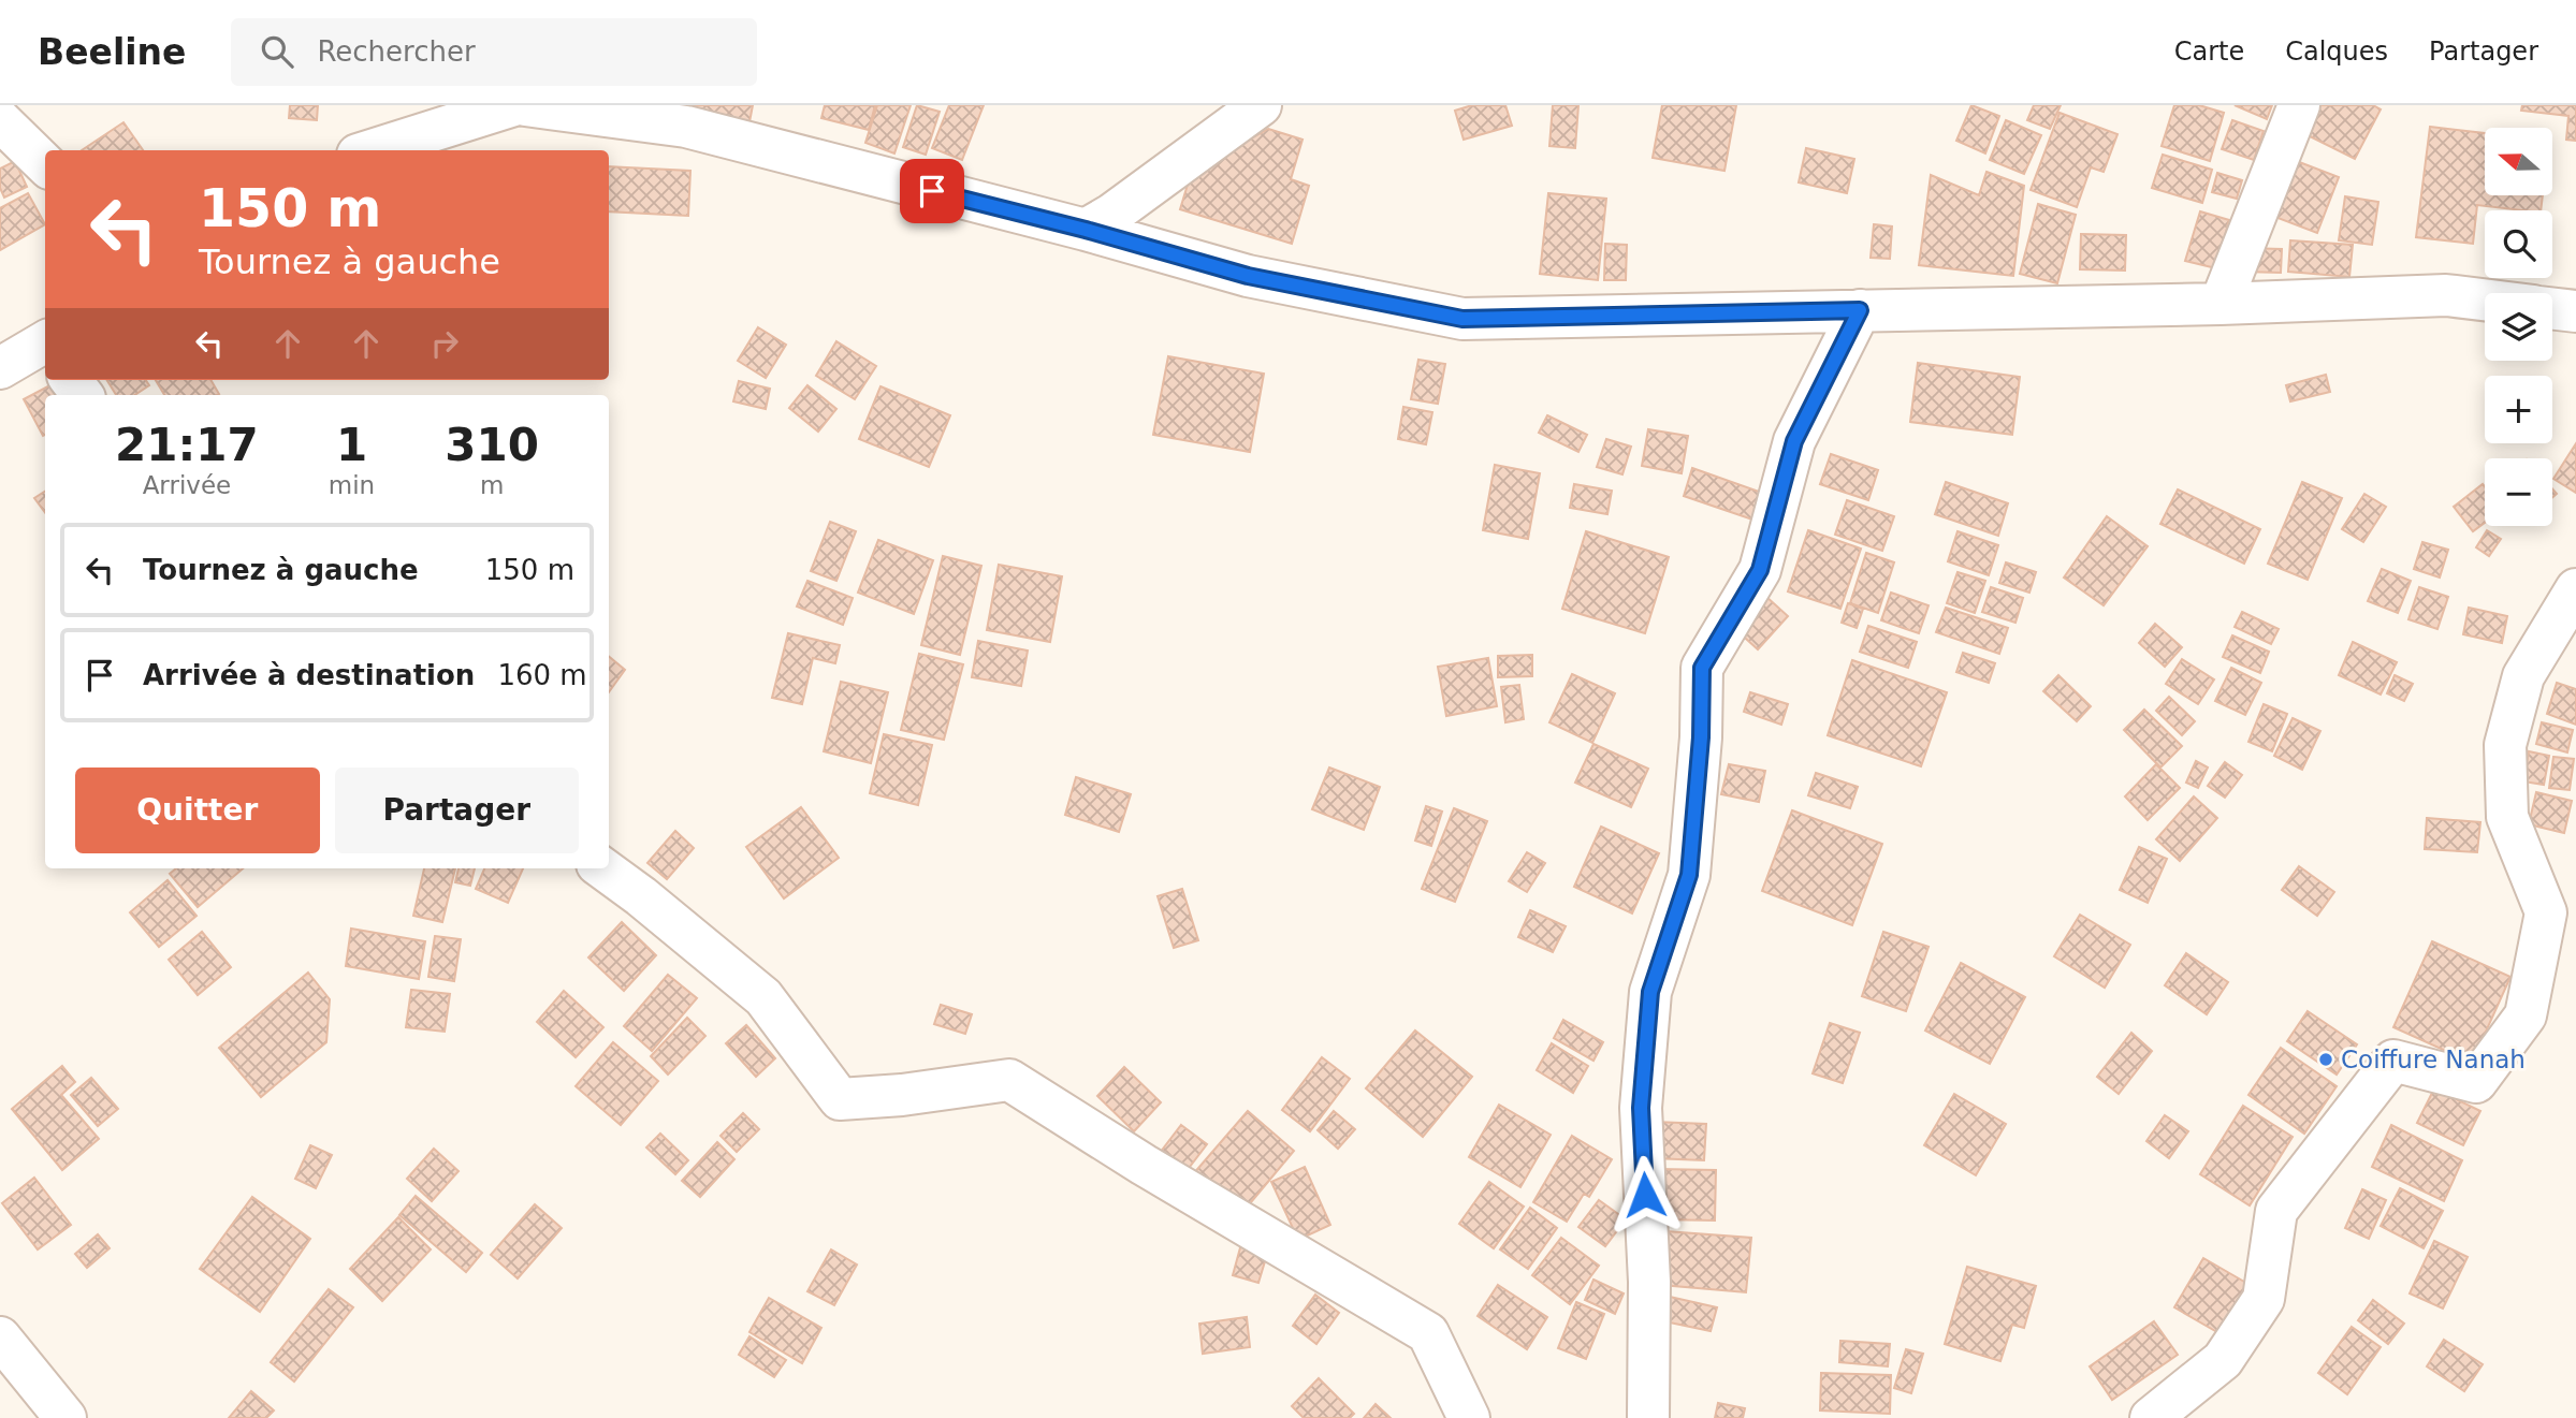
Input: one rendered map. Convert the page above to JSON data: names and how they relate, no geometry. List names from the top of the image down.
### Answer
{
  "places": ["Coiffure Nanah"],
  "north": "left",
  "page": {
    "header": "Beeline",
    "search": "Rechercher",
    "nav": ["Carte", "Calques", "Partager"],
    "map_buttons": ["+", "−"],
    "turn": ["150 m", "Tournez à gauche"],
    "eta": [
      "21:17",
      "Arrivée",
      "1",
      "min",
      "310",
      "m"
    ],
    "list": [
      {
        "name": "Tournez à gauche",
        "value": "150 m"
      },
      {
        "name": "Arrivée à destination",
        "value": "160 m"
      }
    ],
    "buttons": ["Quitter", "Partager"]
  }
}
